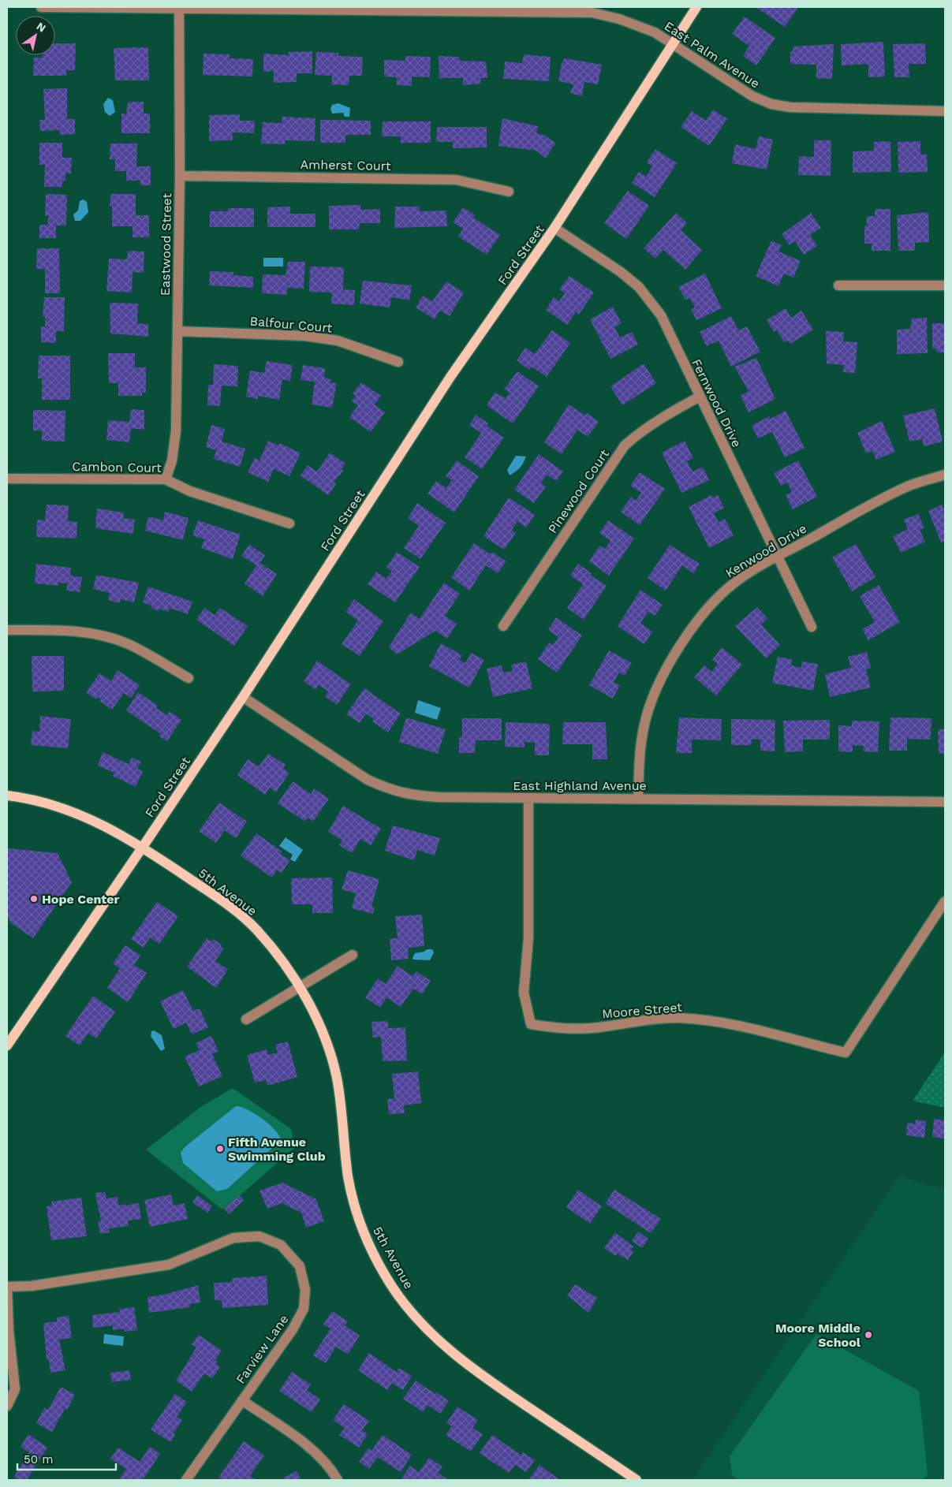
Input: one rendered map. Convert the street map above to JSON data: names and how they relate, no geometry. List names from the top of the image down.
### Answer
{
  "streets": {
    "main road": ["Ford Street", "5th Avenue"],
    "street": [
      "East Palm Avenue",
      "Amherst Court",
      "Eastwood Street",
      "Balfour Court",
      "Fernwood Drive",
      "Cambon Court",
      "Pinewood Court",
      "Kenwood Drive",
      "East Highland Avenue",
      "Moore Street",
      "Farview Lane"
    ]
  },
  "crossings": [
    ["East Palm Avenue", "Eastwood Street"],
    ["East Palm Avenue", "Ford Street"],
    ["Amherst Court", "Eastwood Street"],
    ["Eastwood Street", "Balfour Court"],
    ["Eastwood Street", "Cambon Court"],
    ["Ford Street", "Fernwood Drive"],
    ["Ford Street", "East Highland Avenue"],
    ["Ford Street", "5th Avenue"],
    ["Fernwood Drive", "Pinewood Court"],
    ["Fernwood Drive", "Kenwood Drive"],
    ["Kenwood Drive", "East Highland Avenue"],
    ["East Highland Avenue", "Moore Street"]
  ],
  "places": ["Hope Center", "Fifth Avenue Swimming Club", "Moore Middle School"],
  "scale_bar": "50 m",
  "north": "top right"
}
